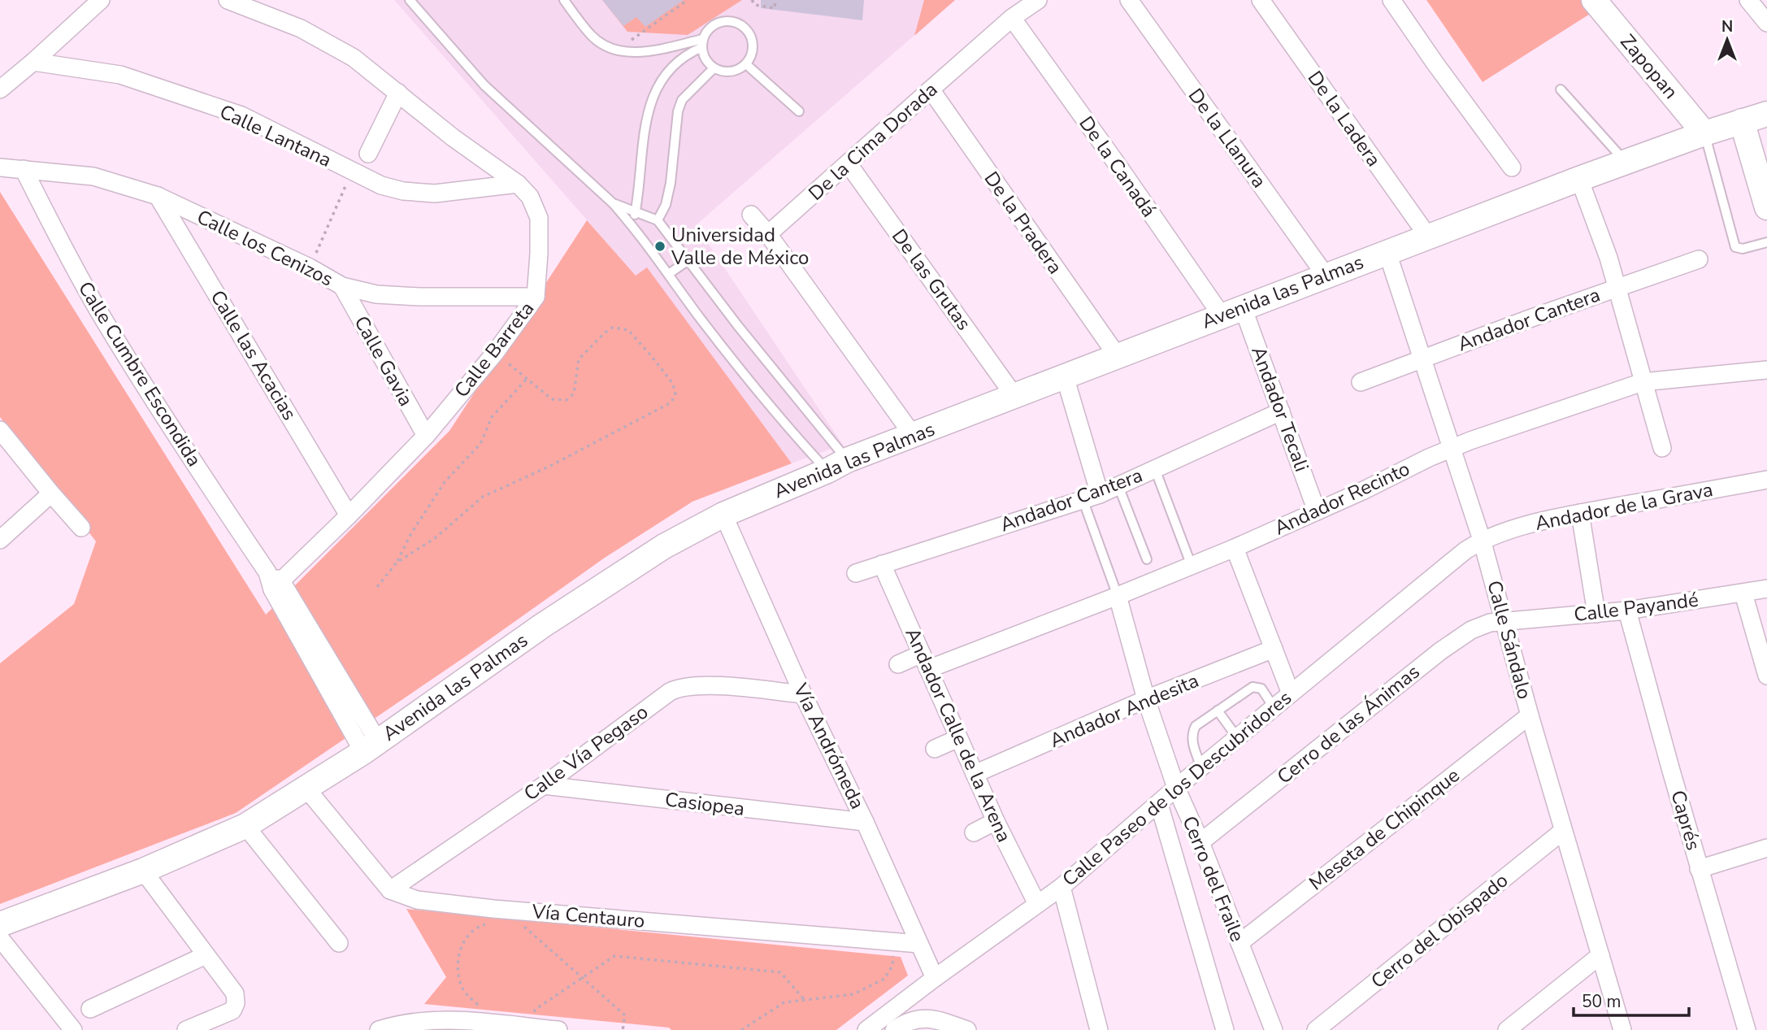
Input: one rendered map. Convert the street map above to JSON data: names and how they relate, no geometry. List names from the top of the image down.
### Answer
{
  "streets": {
    "street": [
      "Zapopan",
      "De la Ladera",
      "Calle Lantana",
      "De la Llanura",
      "De la Cima Dorada",
      "De la Canadá",
      "De la Pradera",
      "Calle los Cenizos",
      "De las Grutas",
      "Avenida las Palmas",
      "Andador Cantera",
      "Calle Barreta",
      "Calle las Acacias",
      "Calle Gavia",
      "Calle Cumbre Escondida",
      "Andador Tecali",
      "Andador Recinto",
      "Andador de la Grava",
      "Calle Payandé",
      "Calle Sándalo",
      "Andador Andesita",
      "Cerro de las Ánimas",
      "Andador Calle de la Arena",
      "Vía Andrómeda",
      "Calle Vía Pegaso",
      "Calle Paseo de los Descubridores",
      "Casiopea",
      "Caprés",
      "Meseta de Chipinque",
      "Cerro del Fraile",
      "Vía Centauro",
      "Cerro del Obispado"
    ]
  },
  "crossings": [
    ["Zapopan", "Avenida las Palmas"],
    ["De la Ladera", "Avenida las Palmas"],
    ["Calle Lantana", "Calle Barreta"],
    ["De la Llanura", "Avenida las Palmas"],
    ["De la Cima Dorada", "De la Canadá"],
    ["De la Cima Dorada", "De la Pradera"],
    ["De la Cima Dorada", "De las Grutas"],
    ["De la Canadá", "Avenida las Palmas"],
    ["De la Canadá", "Andador Tecali"],
    ["De la Pradera", "Avenida las Palmas"],
    ["Calle los Cenizos", "Calle Barreta"],
    ["Calle los Cenizos", "Calle las Acacias"],
    ["Calle los Cenizos", "Calle Gavia"],
    ["Calle los Cenizos", "Calle Cumbre Escondida"],
    ["De las Grutas", "Avenida las Palmas"],
    ["Avenida las Palmas", "Calle Cumbre Escondida"],
    ["Avenida las Palmas", "Andador Tecali"],
    ["Avenida las Palmas", "Calle Sándalo"],
    ["Avenida las Palmas", "Vía Andrómeda"],
    ["Andador Cantera", "Andador Tecali"],
    ["Andador Cantera", "Calle Sándalo"],
    ["Andador Cantera", "Andador Calle de la Arena"],
    ["Calle Barreta", "Calle las Acacias"],
    ["Calle Barreta", "Calle Gavia"],
    ["Calle Barreta", "Calle Cumbre Escondida"],
    ["Andador Tecali", "Andador Recinto"],
    ["Andador Recinto", "Calle Sándalo"],
    ["Andador Recinto", "Andador Calle de la Arena"],
    ["Andador Recinto", "Cerro del Fraile"],
    ["Andador de la Grava", "Calle Sándalo"],
    ["Andador de la Grava", "Calle Paseo de los Descubridores"],
    ["Calle Payandé", "Calle Sándalo"],
    ["Calle Payandé", "Cerro de las Ánimas"],
    ["Calle Payandé", "Caprés"],
    ["Calle Sándalo", "Cerro de las Ánimas"],
    ["Calle Sándalo", "Calle Paseo de los Descubridores"],
    ["Calle Sándalo", "Meseta de Chipinque"],
    ["Calle Sándalo", "Cerro del Obispado"],
    ["Andador Andesita", "Andador Calle de la Arena"],
    ["Andador Andesita", "Cerro del Fraile"],
    ["Cerro de las Ánimas", "Cerro del Fraile"],
    ["Andador Calle de la Arena", "Calle Paseo de los Descubridores"],
    ["Vía Andrómeda", "Calle Vía Pegaso"],
    ["Vía Andrómeda", "Calle Paseo de los Descubridores"],
    ["Vía Andrómeda", "Casiopea"],
    ["Vía Andrómeda", "Vía Centauro"],
    ["Calle Vía Pegaso", "Casiopea"],
    ["Calle Vía Pegaso", "Vía Centauro"],
    ["Calle Paseo de los Descubridores", "Cerro del Fraile"],
    ["Meseta de Chipinque", "Cerro del Fraile"]
  ],
  "places": ["Universidad Valle de México"],
  "scale_bar": "50 m",
  "north": "top"
}
